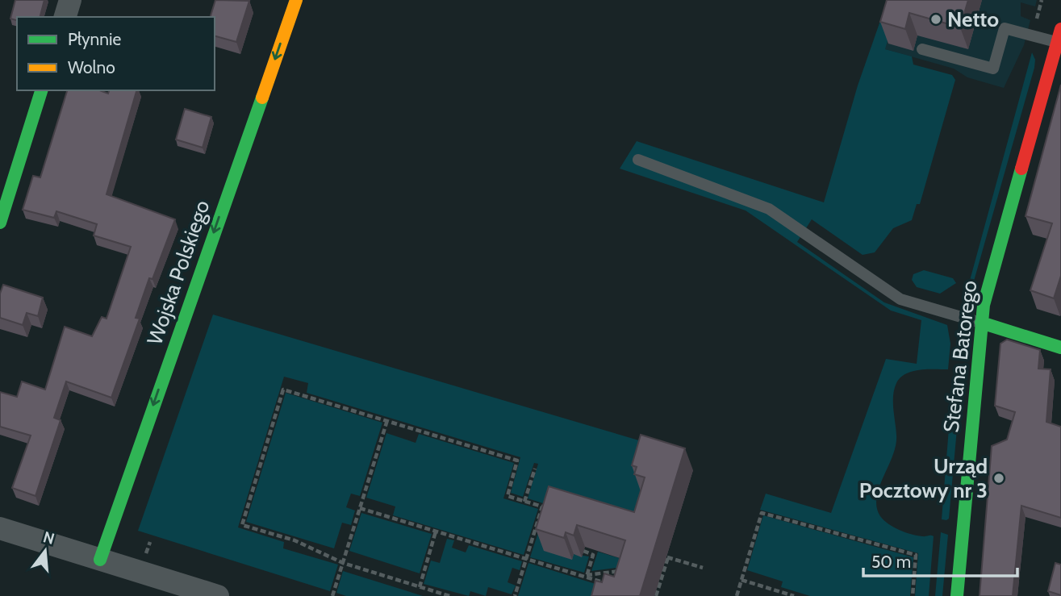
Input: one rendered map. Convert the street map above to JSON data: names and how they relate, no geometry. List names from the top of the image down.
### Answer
{
  "streets": {
    "street": ["Wojska Polskiego", "Stefana Batorego"]
  },
  "one_way": ["Wojska Polskiego"],
  "places": ["Netto", "Urząd Pocztowy nr 3"],
  "legend": ["Płynnie", "Wolno"],
  "scale_bar": "50 m",
  "north": "top"
}
